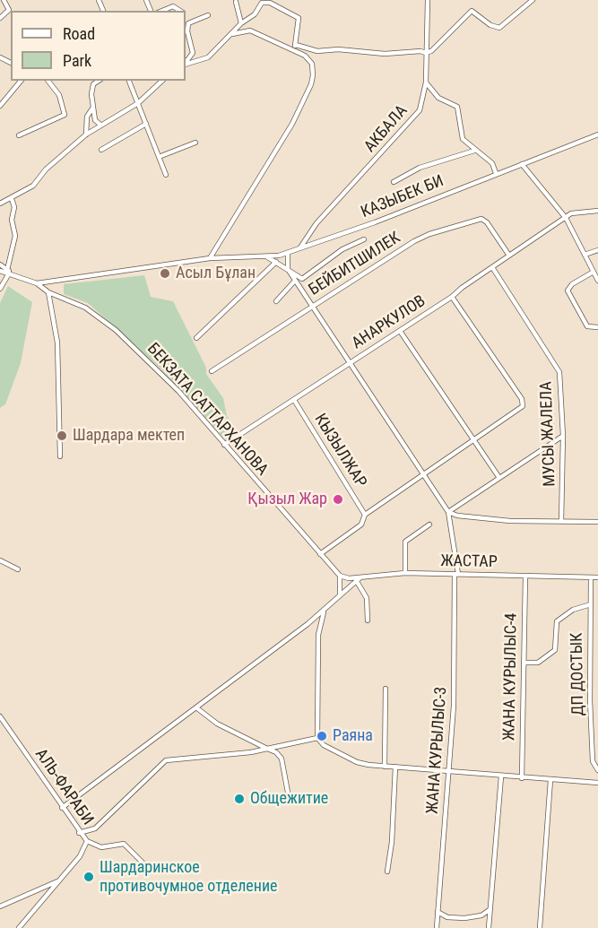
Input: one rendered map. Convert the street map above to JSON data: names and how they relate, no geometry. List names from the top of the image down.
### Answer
{
  "streets": {
    "street": [
      "АКБАЛА",
      "КАЗЫБЕК БИ",
      "БЕЙБИТШИЛЕК",
      "АНАРКУЛОВ",
      "БЕКЗАТА САТТАРХАНОВА",
      "МУСЫ ЖАЛЕЛА",
      "КЫЗЫЛЖАР",
      "ЖАСТАР",
      "ДП ДОСТЫК",
      "ЖАНА КУРЫЛЫС-4",
      "ЖАНА КУРЫЛЫС-3",
      "АЛЬ-ФАРАБИ"
    ]
  },
  "crossings": [
    ["АКБАЛА", "КАЗЫБЕК БИ"],
    ["КАЗЫБЕК БИ", "БЕКЗАТА САТТАРХАНОВА"],
    ["БЕЙБИТШИЛЕК", "АНАРКУЛОВ"],
    ["АНАРКУЛОВ", "БЕКЗАТА САТТАРХАНОВА"],
    ["АНАРКУЛОВ", "МУСЫ ЖАЛЕЛА"],
    ["АНАРКУЛОВ", "КЫЗЫЛЖАР"],
    ["БЕКЗАТА САТТАРХАНОВА", "ЖАСТАР"],
    ["ЖАСТАР", "ДП ДОСТЫК"],
    ["ЖАСТАР", "ЖАНА КУРЫЛЫС-4"],
    ["ЖАСТАР", "ЖАНА КУРЫЛЫС-3"]
  ],
  "places": [
    "Асыл Бұлан",
    "Шардара мектеп",
    "Қызыл Жар",
    "Раяна",
    "Общежитие",
    "Шардаринское противочумное отделение"
  ],
  "legend": ["Road", "Park"]
}
